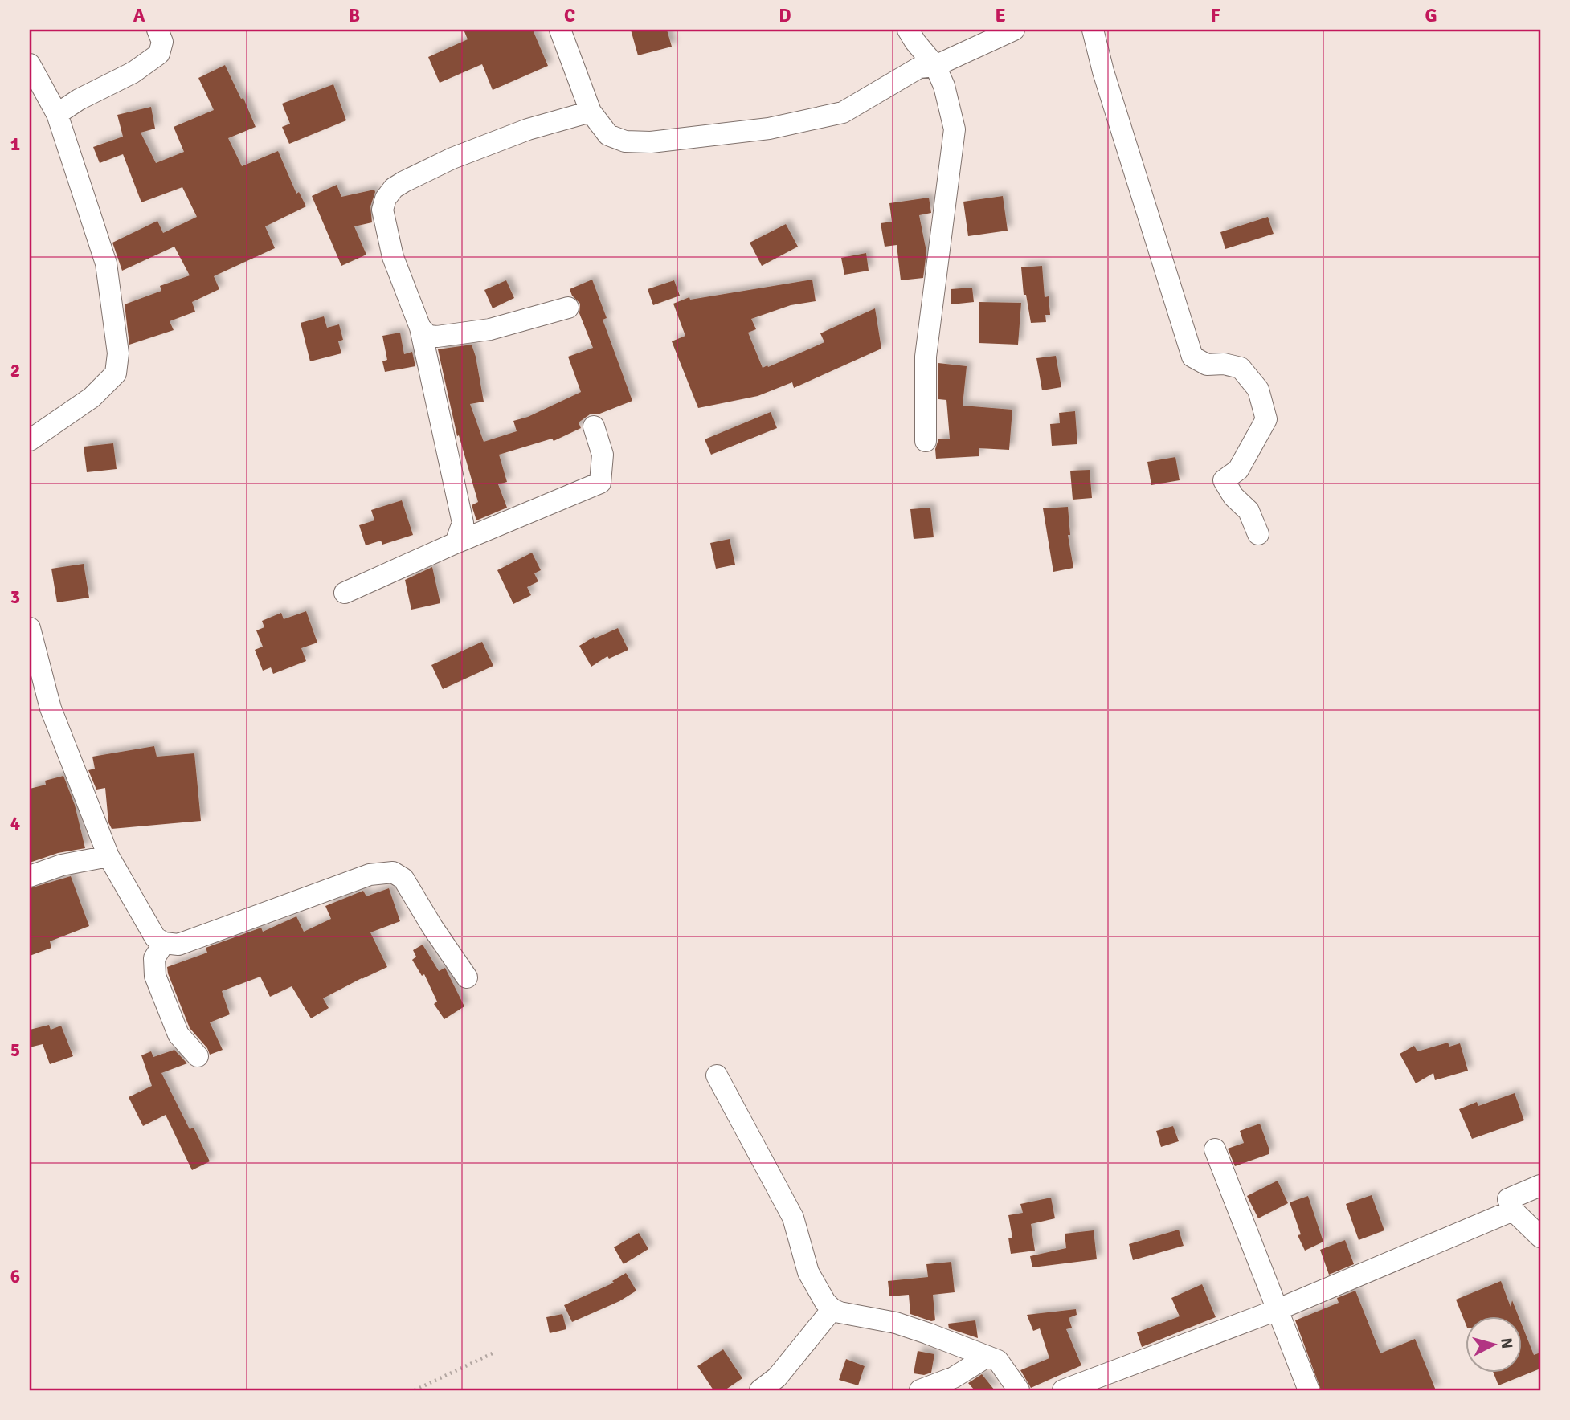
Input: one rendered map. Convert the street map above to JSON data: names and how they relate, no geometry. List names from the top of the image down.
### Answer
{
  "north": "right",
  "grid": {
    "columns": [
      "A",
      "B",
      "C",
      "D",
      "E",
      "F",
      "G"
    ],
    "rows": [
      "1",
      "2",
      "3",
      "4",
      "5",
      "6"
    ]
  }
}
